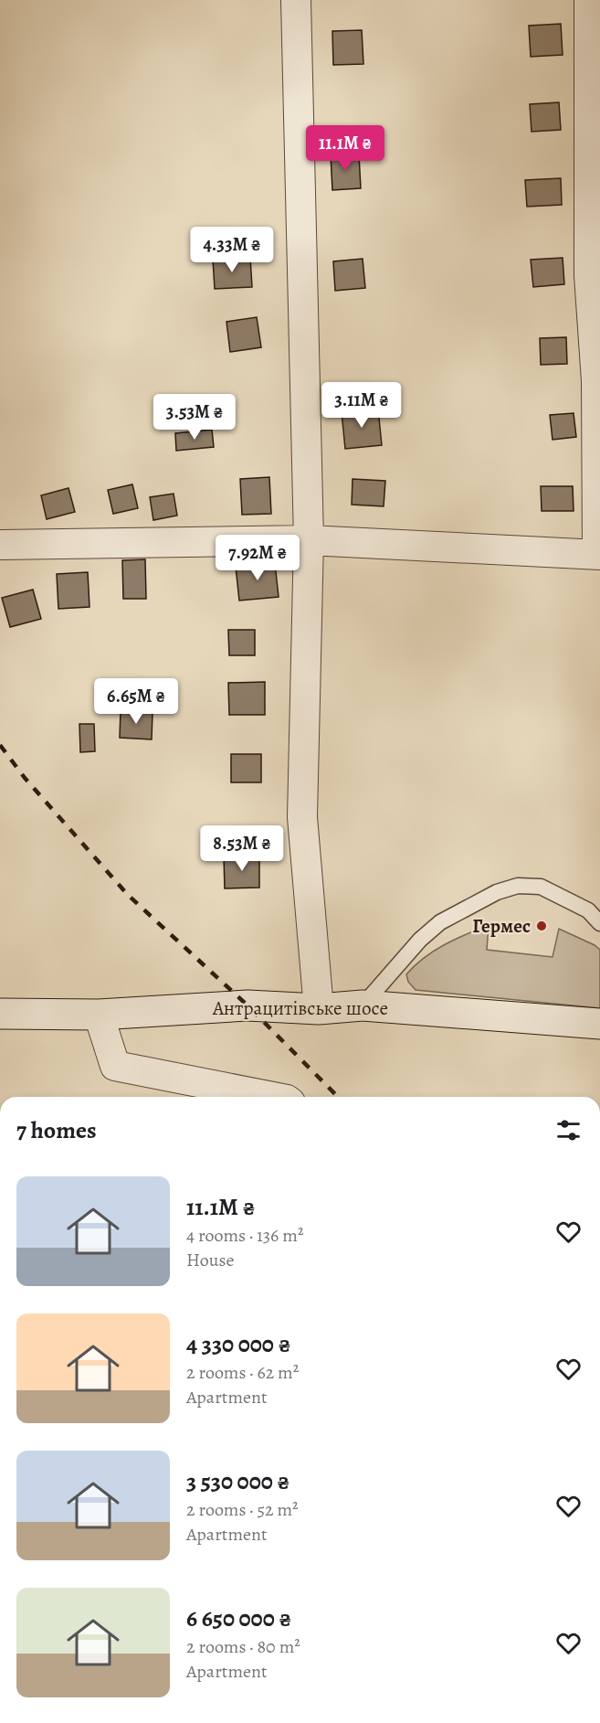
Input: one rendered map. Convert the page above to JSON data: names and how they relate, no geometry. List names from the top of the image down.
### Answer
{
  "streets": {
    "main road": ["Антрацитівське шосе"]
  },
  "places": ["Гермес"],
  "page": {
    "price": [
      "11.1M ₴",
      "4.33M ₴",
      "3.11M ₴",
      "3.53M ₴",
      "7.92M ₴",
      "6.65M ₴",
      "8.53M ₴"
    ],
    "heading": "7 homes",
    "list": [
      {
        "name": "11.1M ₴",
        "note": "4 rooms · 136 m² · House"
      },
      {
        "name": "4 330 000 ₴",
        "note": "2 rooms · 62 m² · Apartment"
      },
      {
        "name": "3 530 000 ₴",
        "note": "2 rooms · 52 m² · Apartment"
      },
      {
        "name": "6 650 000 ₴",
        "note": "2 rooms · 80 m² · Apartment"
      }
    ]
  }
}
